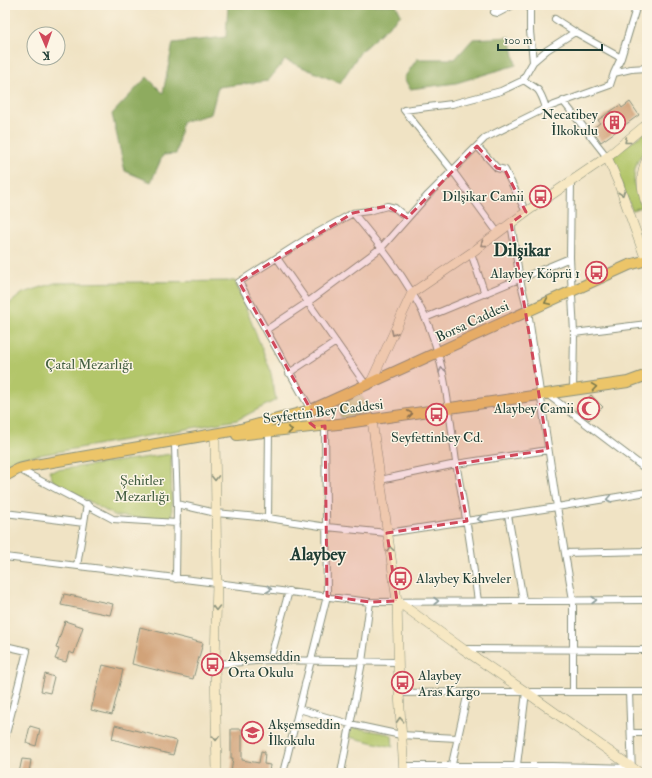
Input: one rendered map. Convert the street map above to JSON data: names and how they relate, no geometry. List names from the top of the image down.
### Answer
{
  "streets": {
    "main road": ["Borsa Caddesi", "Seyfettin Bey Caddesi"]
  },
  "crossings": [
    ["Borsa Caddesi", "Seyfettin Bey Caddesi"]
  ],
  "districts": ["Dilşikar", "Alaybey"],
  "parks": ["Çatal Mezarlığı", "Şehitler Mezarlığı"],
  "places": {
    "building": ["Necatibey İlkokulu"],
    "bus stop": [
      "Dilşikar Camii",
      "Alaybey Köprü 1",
      "Seyfettinbey Cd.",
      "Alaybey Kahveler",
      "Akşemseddin Orta Okulu",
      "Alaybey Aras Kargo"
    ],
    "mosque": ["Alaybey Camii"],
    "school or university": ["Akşemseddin İlkokulu"]
  },
  "scale_bar": "100 m",
  "north": "bottom"
}
